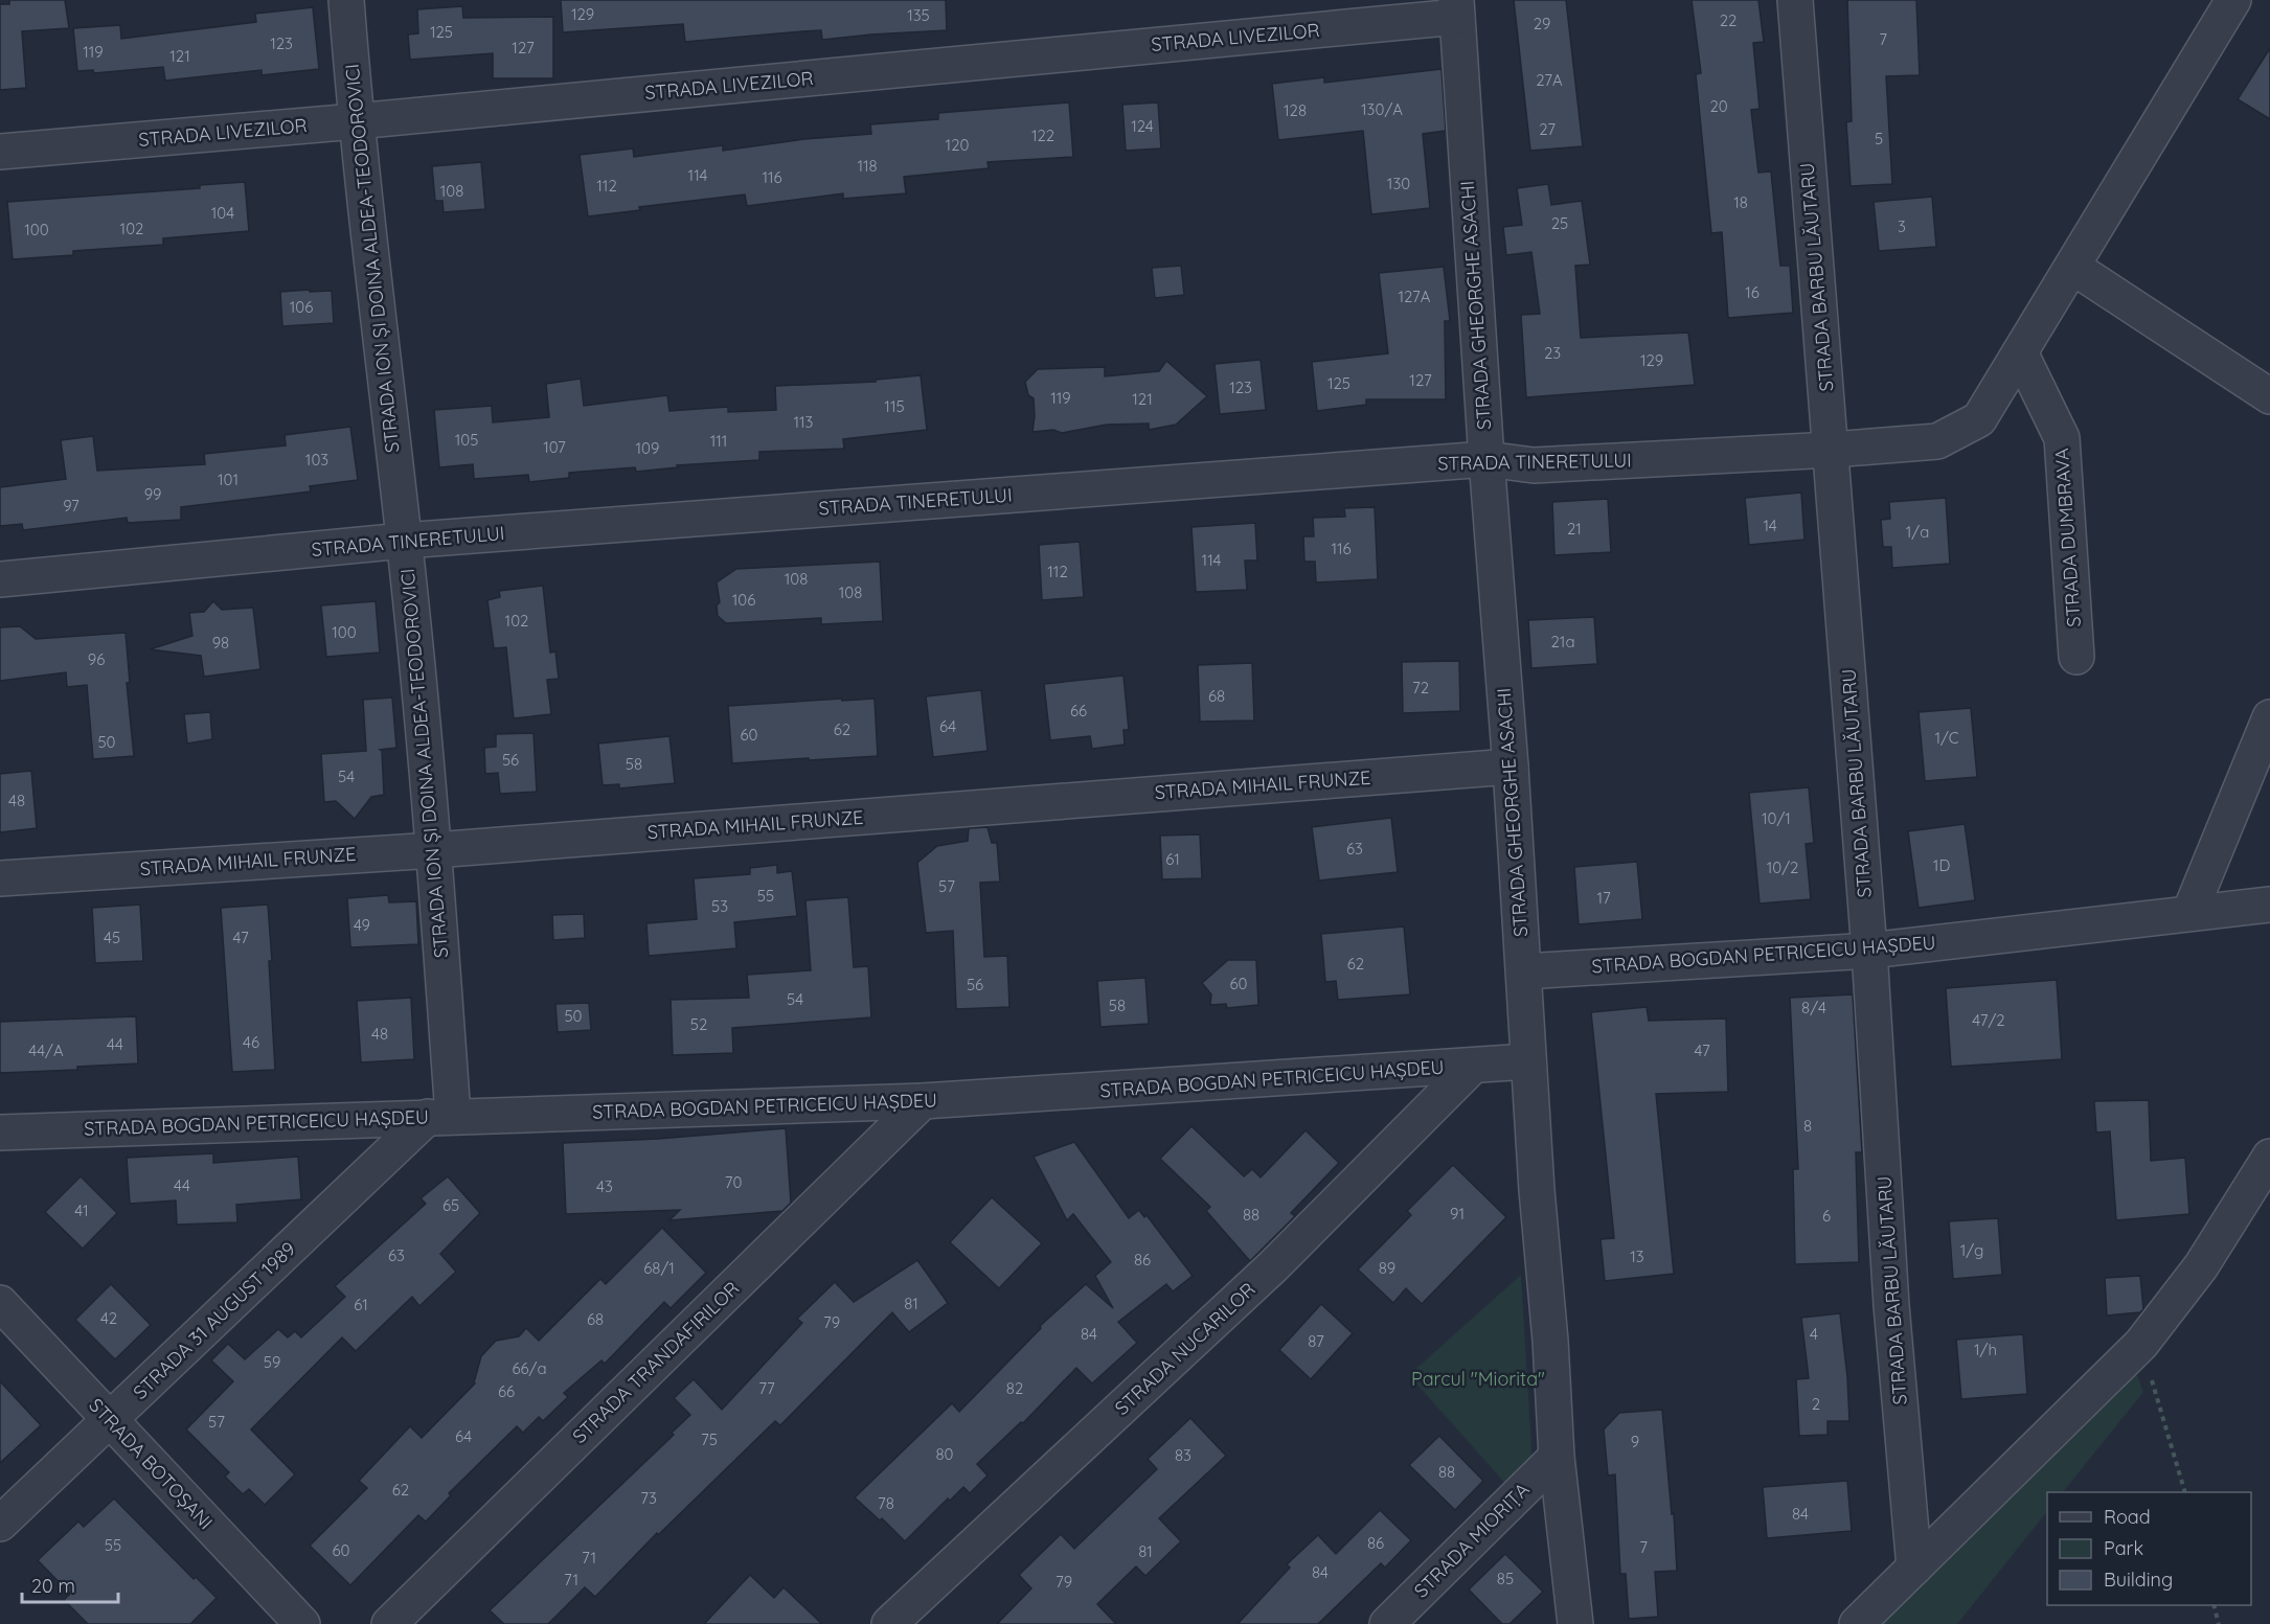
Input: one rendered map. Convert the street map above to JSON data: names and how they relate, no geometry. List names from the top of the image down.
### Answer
{
  "streets": {
    "street": [
      "STRADA LIVEZILOR",
      "STRADA ION ȘI DOINA ALDEA-TEODOROVICI",
      "STRADA BARBU LĂUTARU",
      "STRADA GHEORGHE ASACHI",
      "STRADA TINERETULUI",
      "STRADA DUMBRAVA",
      "STRADA MIHAIL FRUNZE",
      "STRADA BOGDAN PETRICEICU HAȘDEU",
      "STRADA 31 AUGUST 1989",
      "STRADA NUCARILOR",
      "STRADA TRANDAFIRILOR",
      "STRADA BOTOȘANI",
      "STRADA MIORIȚA"
    ]
  },
  "crossings": [
    ["STRADA LIVEZILOR", "STRADA ION ȘI DOINA ALDEA-TEODOROVICI"],
    ["STRADA LIVEZILOR", "STRADA GHEORGHE ASACHI"],
    ["STRADA ION ȘI DOINA ALDEA-TEODOROVICI", "STRADA TINERETULUI"],
    ["STRADA ION ȘI DOINA ALDEA-TEODOROVICI", "STRADA MIHAIL FRUNZE"],
    ["STRADA ION ȘI DOINA ALDEA-TEODOROVICI", "STRADA BOGDAN PETRICEICU HAȘDEU"],
    ["STRADA ION ȘI DOINA ALDEA-TEODOROVICI", "STRADA 31 AUGUST 1989"],
    ["STRADA BARBU LĂUTARU", "STRADA TINERETULUI"],
    ["STRADA BARBU LĂUTARU", "STRADA BOGDAN PETRICEICU HAȘDEU"],
    ["STRADA GHEORGHE ASACHI", "STRADA TINERETULUI"],
    ["STRADA GHEORGHE ASACHI", "STRADA MIHAIL FRUNZE"],
    ["STRADA GHEORGHE ASACHI", "STRADA BOGDAN PETRICEICU HAȘDEU"],
    ["STRADA GHEORGHE ASACHI", "STRADA MIORIȚA"],
    ["STRADA BOGDAN PETRICEICU HAȘDEU", "STRADA 31 AUGUST 1989"],
    ["STRADA BOGDAN PETRICEICU HAȘDEU", "STRADA NUCARILOR"],
    ["STRADA BOGDAN PETRICEICU HAȘDEU", "STRADA TRANDAFIRILOR"],
    ["STRADA 31 AUGUST 1989", "STRADA BOTOȘANI"]
  ],
  "parks": ["Parcul \"Miorita\""],
  "house_numbers": [
    "129",
    "135",
    "22",
    "29",
    "125",
    "7",
    "123",
    "127",
    "119",
    "121",
    "27A",
    "20",
    "130/A",
    "128",
    "124",
    "27",
    "122",
    "5",
    "120",
    "118",
    "114",
    "116",
    "130",
    "112",
    "108",
    "18",
    "104",
    "25",
    "3",
    "102",
    "100",
    "16",
    "127A",
    "106",
    "23",
    "129",
    "127",
    "125",
    "123",
    "119",
    "121",
    "115",
    "113",
    "105",
    "111",
    "107",
    "109",
    "103",
    "101",
    "99",
    "97",
    "14",
    "21",
    "1/a",
    "116",
    "114",
    "112",
    "108",
    "108",
    "106",
    "102",
    "100",
    "21a",
    "98",
    "96",
    "72",
    "68",
    "66",
    "64",
    "62",
    "60",
    "1/C",
    "50",
    "56",
    "58",
    "54",
    "48",
    "10/1",
    "63",
    "61",
    "1D",
    "10/2",
    "57",
    "55",
    "17",
    "53",
    "49",
    "45",
    "47",
    "62",
    "60",
    "56",
    "54",
    "58",
    "8/4",
    "50",
    "47/2",
    "52",
    "48",
    "46",
    "44",
    "44/A",
    "47",
    "8",
    "70",
    "44",
    "43",
    "65",
    "41",
    "91",
    "88",
    "6",
    "1/g",
    "63",
    "13",
    "86",
    "68/1",
    "89",
    "81",
    "61",
    "42",
    "68",
    "79",
    "84",
    "4",
    "87",
    "1/h",
    "59",
    "66/a",
    "77",
    "82",
    "66",
    "2",
    "57",
    "64",
    "75",
    "9",
    "80",
    "83",
    "88",
    "62",
    "73",
    "78",
    "84",
    "86",
    "55",
    "7",
    "60",
    "81",
    "71",
    "84",
    "85",
    "71",
    "79"
  ],
  "legend": ["Road", "Park", "Building"],
  "scale_bar": "20 m"
}
